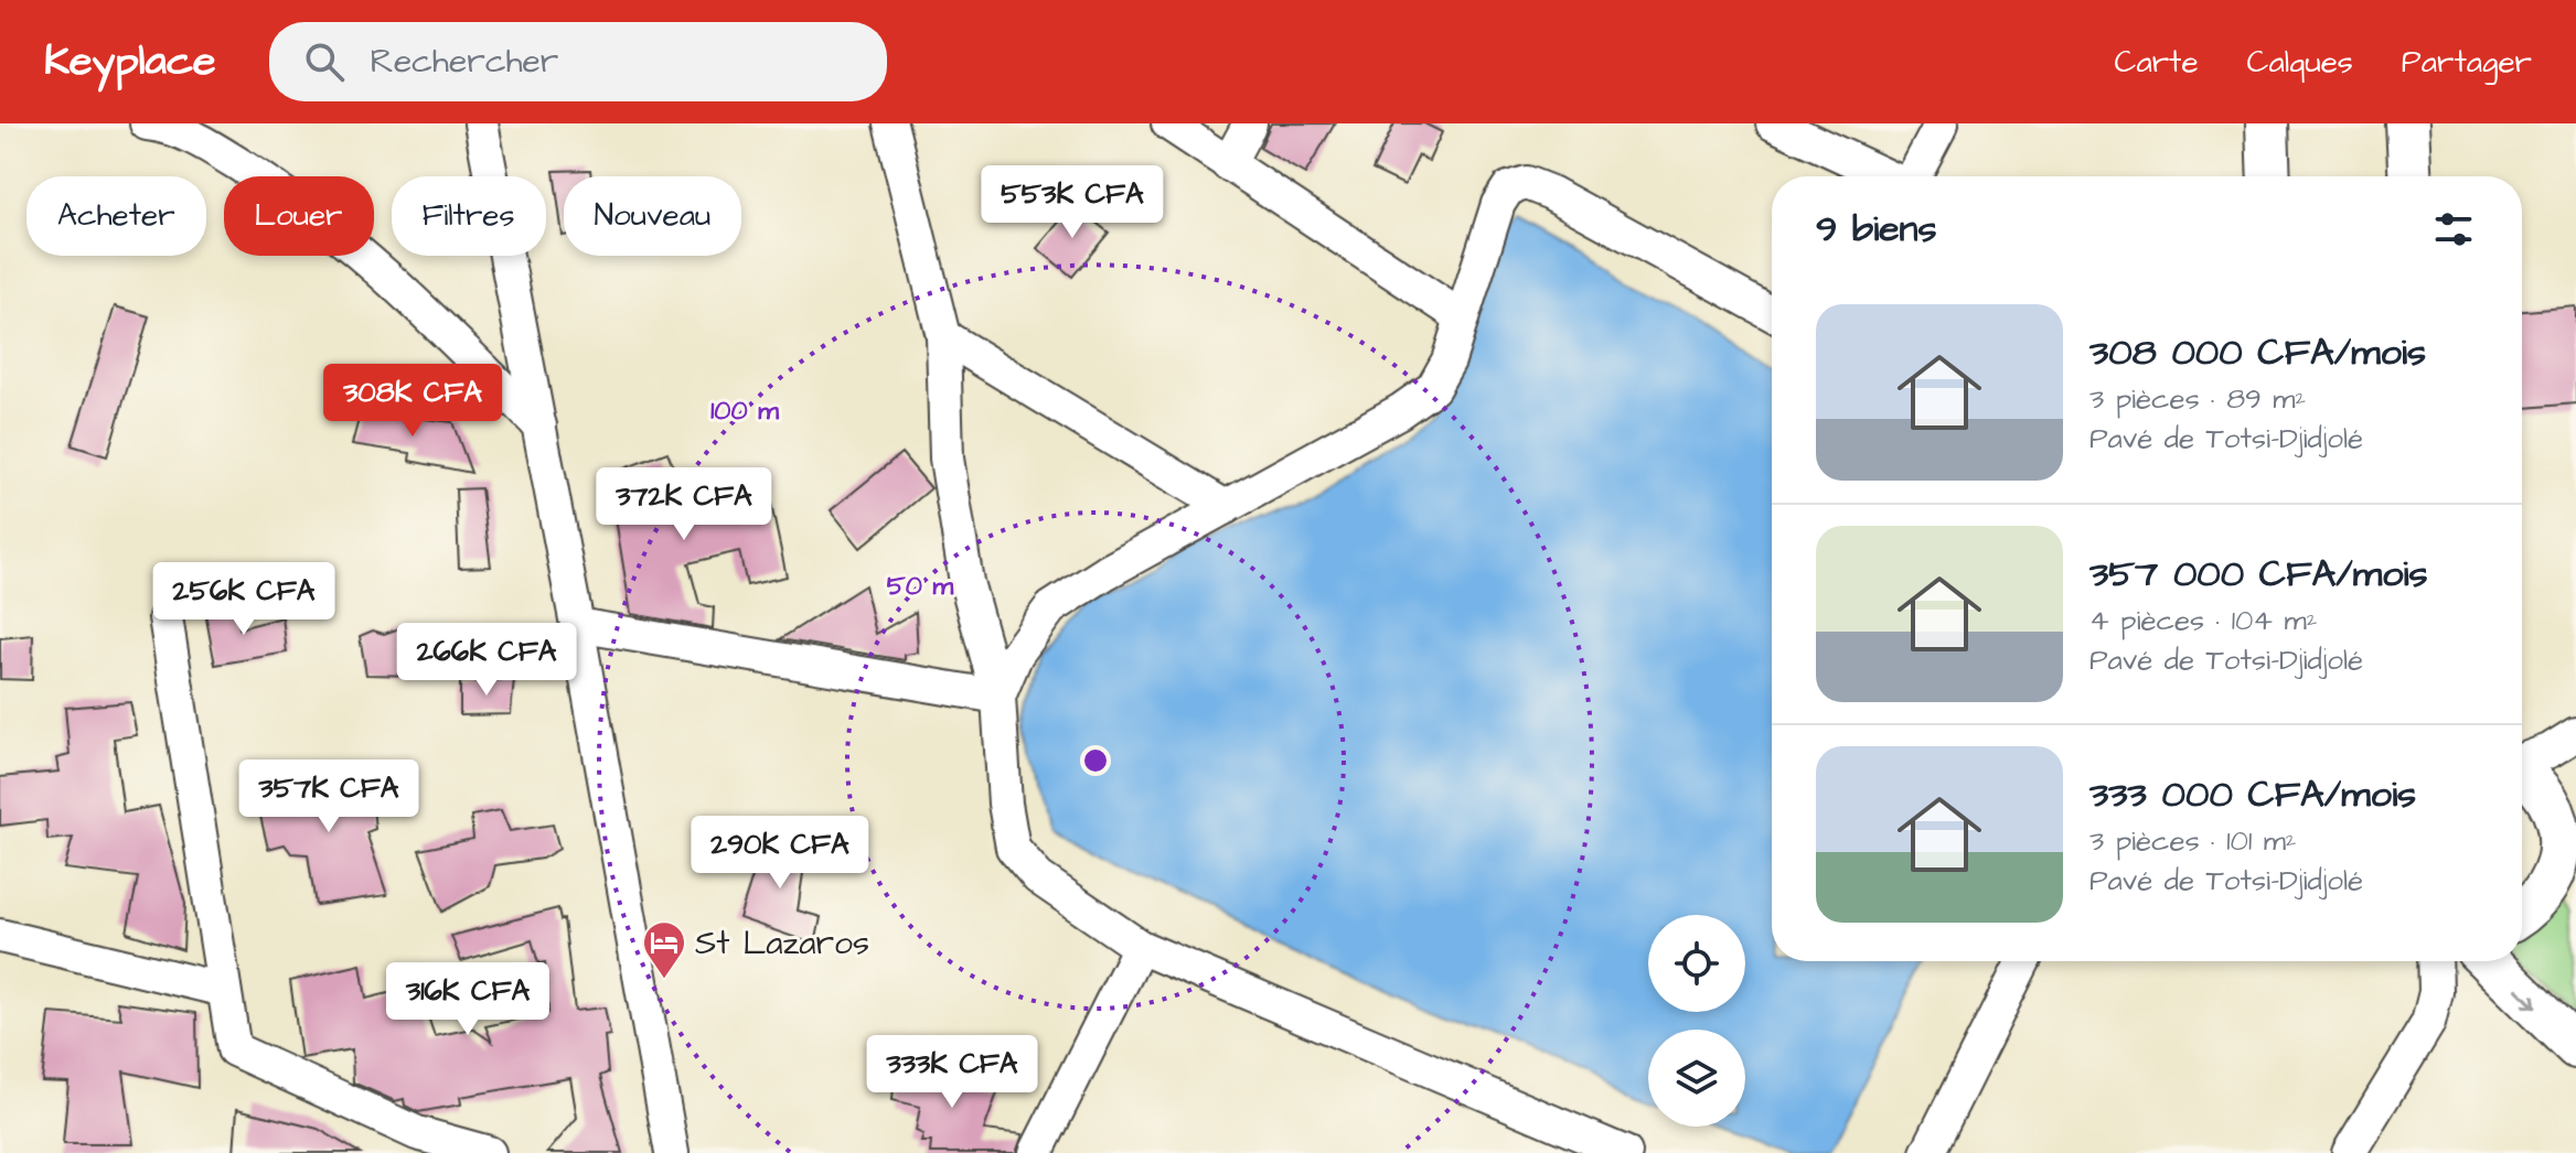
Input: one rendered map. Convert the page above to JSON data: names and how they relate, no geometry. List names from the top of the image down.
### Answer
{
  "places": {
    "hotel": ["St Lazaros"]
  },
  "page": {
    "header": "Keyplace",
    "search": "Rechercher",
    "nav": ["Carte", "Calques", "Partager"],
    "price": [
      "553K CFA",
      "308K CFA",
      "372K CFA",
      "256K CFA",
      "266K CFA",
      "357K CFA",
      "290K CFA",
      "316K CFA",
      "333K CFA"
    ],
    "chip": [
      "Acheter",
      "Louer",
      "Filtres",
      "Nouveau"
    ],
    "heading": "9 biens",
    "list": [
      {
        "name": "308 000 CFA/mois",
        "note": "3 pièces · 89 m² · Pavé de Totsi-Djidjolé"
      },
      {
        "name": "357 000 CFA/mois",
        "note": "4 pièces · 104 m² · Pavé de Totsi-Djidjolé"
      },
      {
        "name": "333 000 CFA/mois",
        "note": "3 pièces · 101 m² · Pavé de Totsi-Djidjolé"
      }
    ]
  },
  "rings": ["100 m", "50 m"]
}
